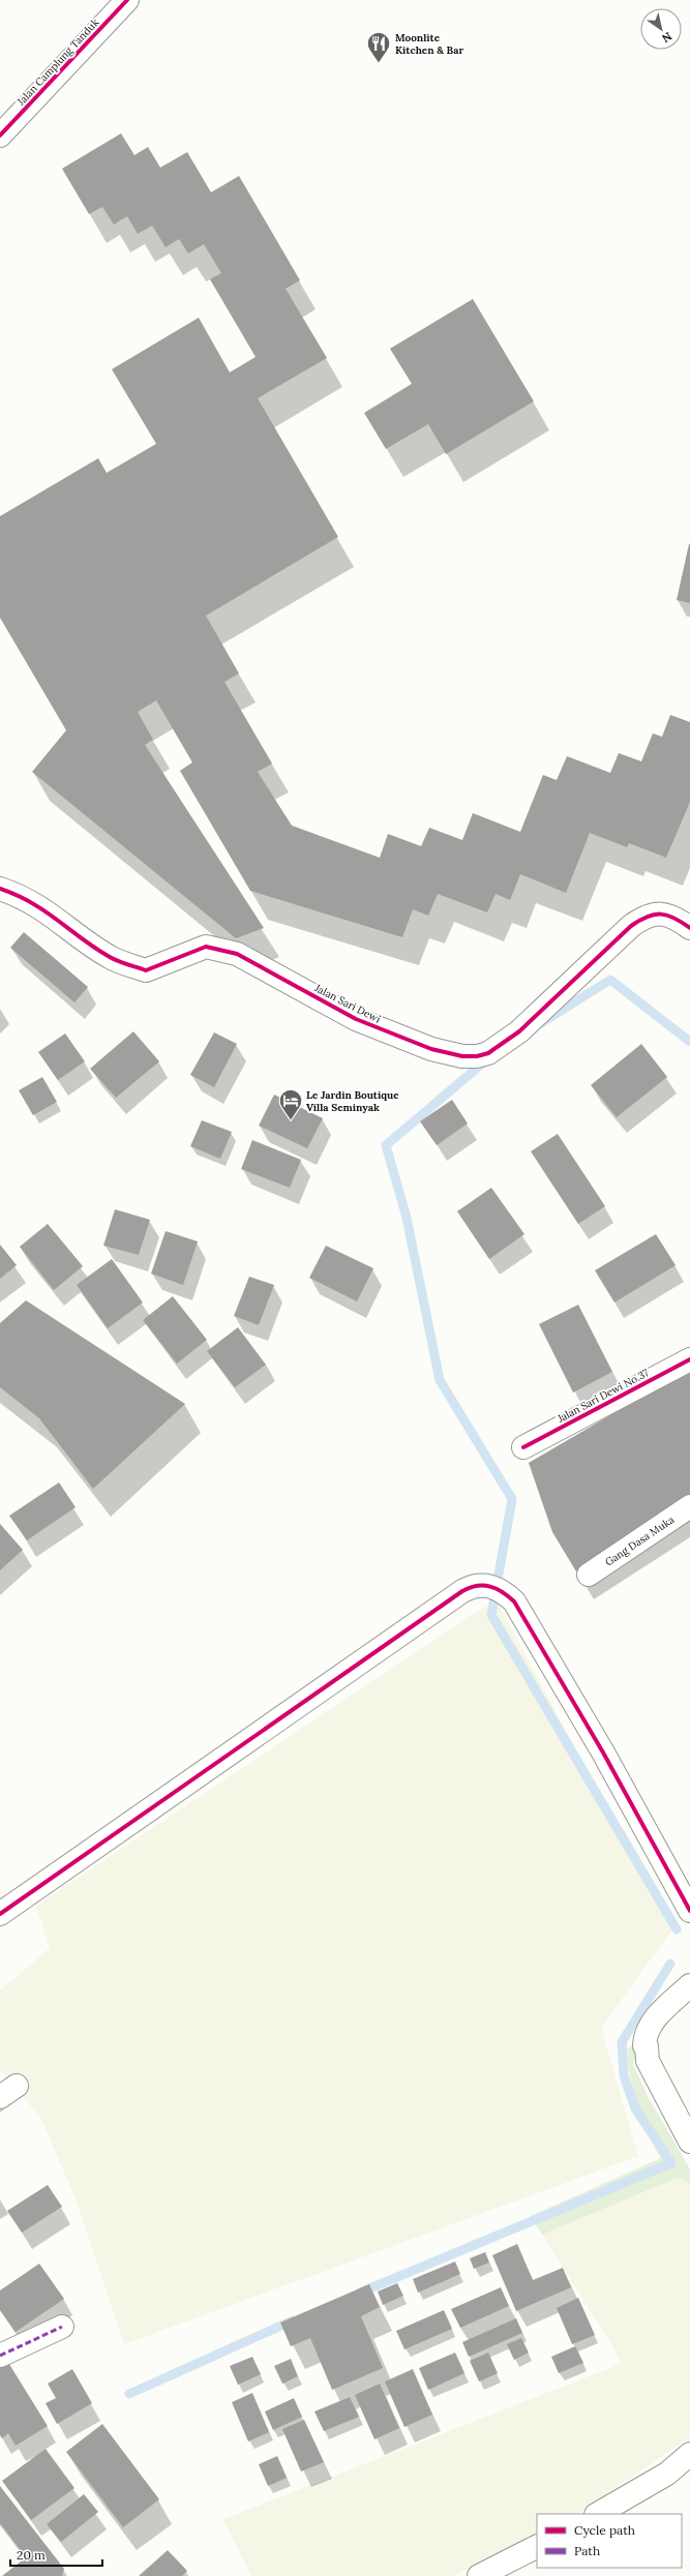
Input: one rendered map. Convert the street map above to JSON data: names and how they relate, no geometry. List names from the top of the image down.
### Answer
{
  "streets": {
    "street": [
      "Jalan Camplung Tanduk",
      "Jalan Sari Dewi",
      "Jalan Sari Dewi No.37",
      "Gang Dasa Muka"
    ]
  },
  "places": {
    "restaurant": ["Moonlite Kitchen & Bar"],
    "hotel": ["Le Jardin Boutique Villa Seminyak"]
  },
  "legend": ["Cycle path", "Path"],
  "scale_bar": "20 m",
  "north": "bottom right"
}
